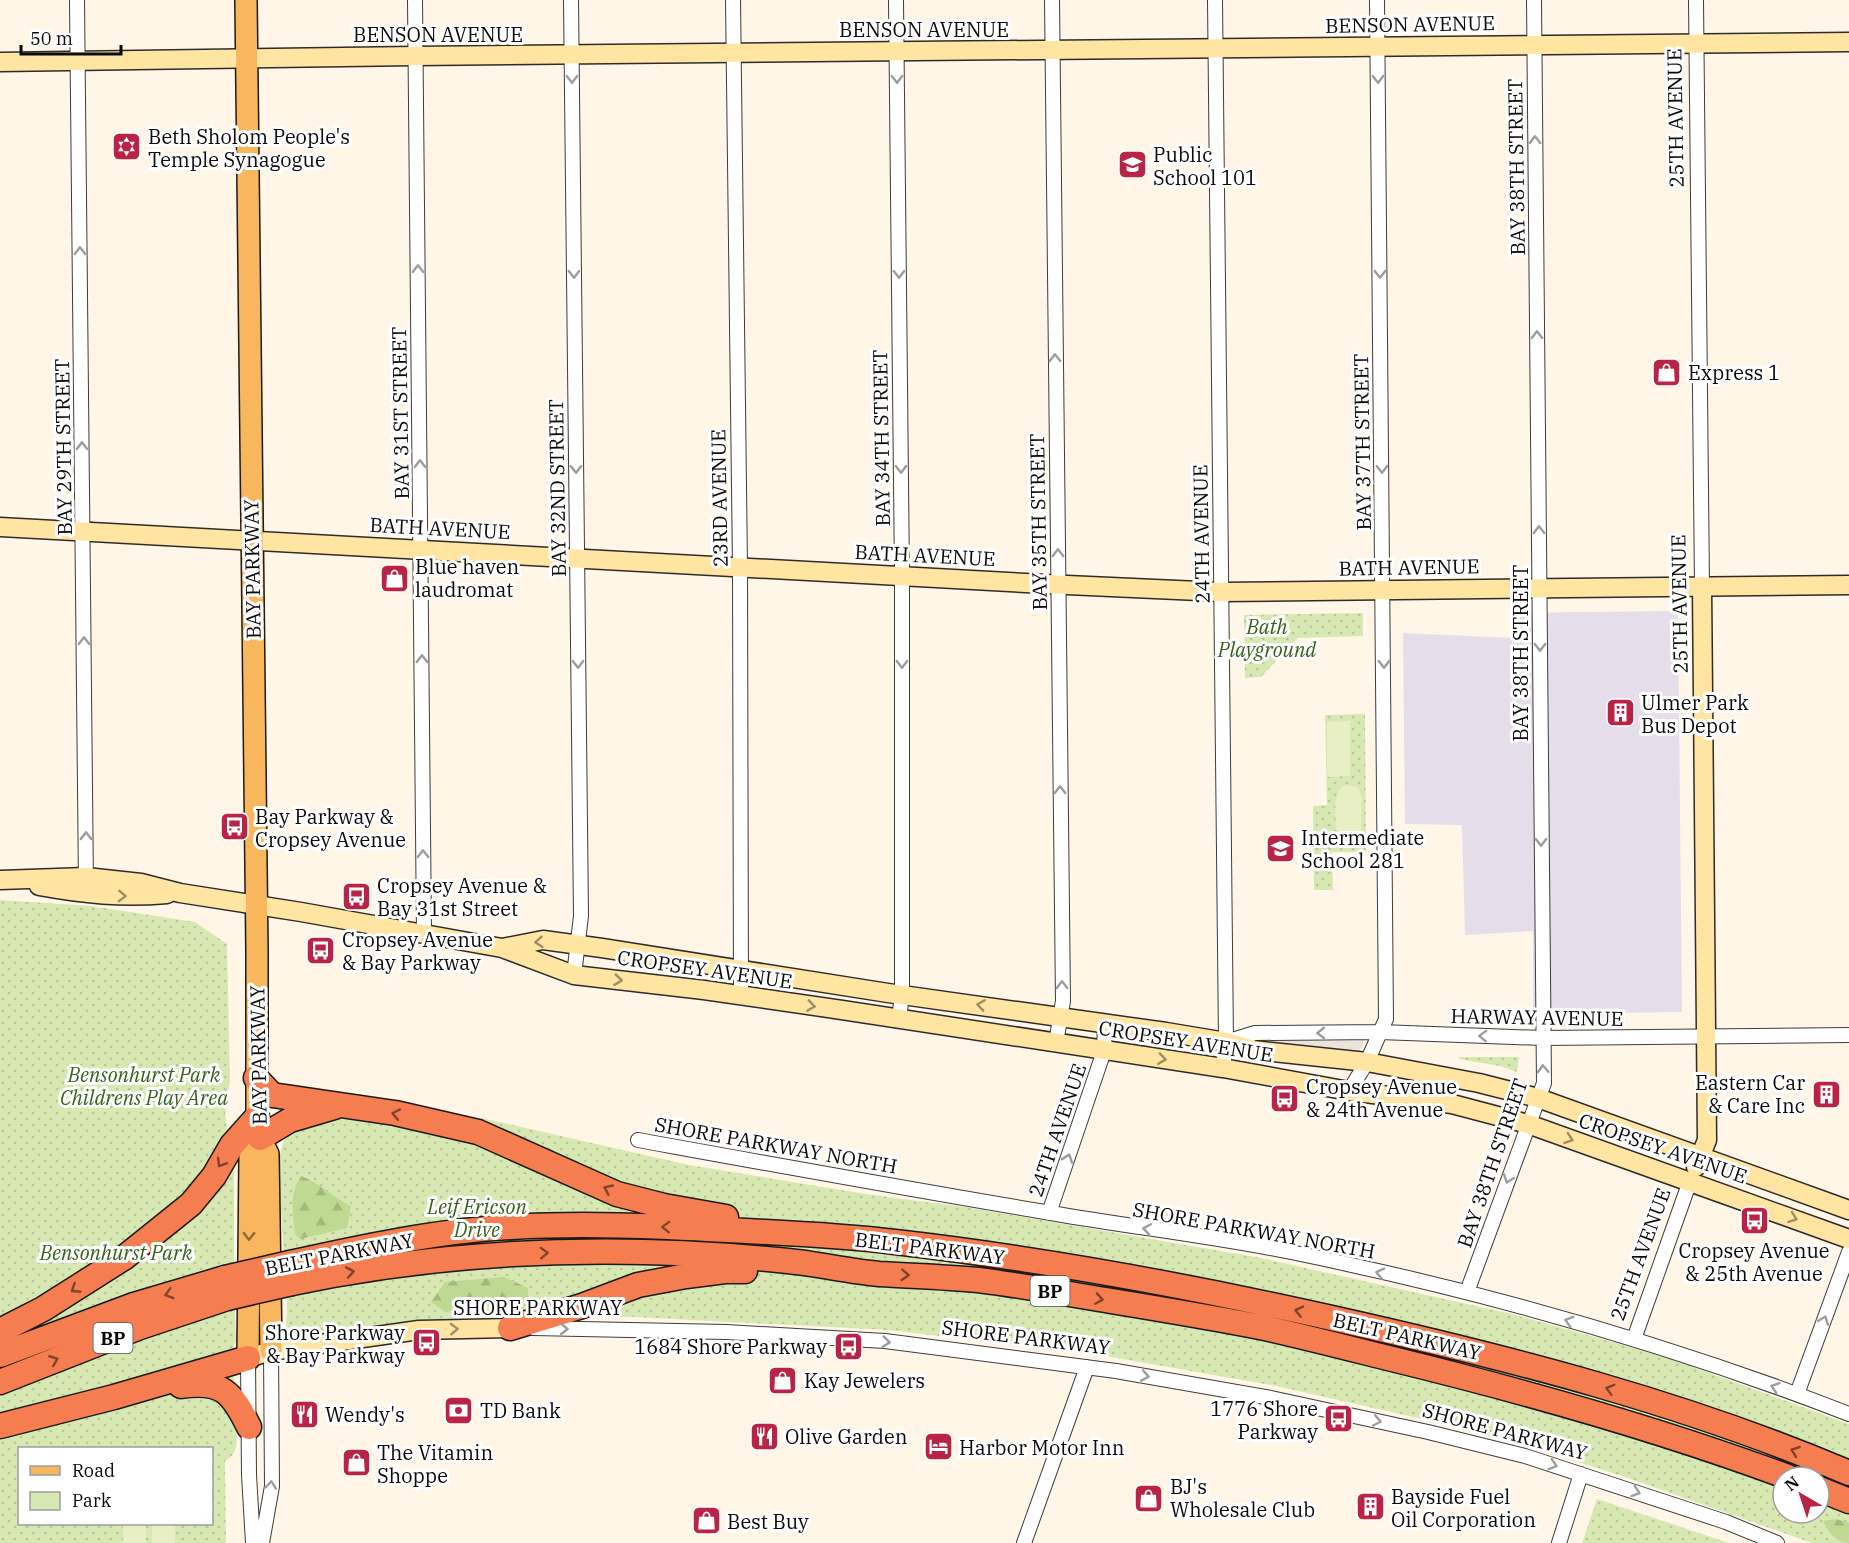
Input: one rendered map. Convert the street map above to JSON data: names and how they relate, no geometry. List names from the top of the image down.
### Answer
{
  "streets": {
    "highway": ["BELT PARKWAY", "BP"],
    "main road": ["BAY PARKWAY"],
    "street": [
      "BENSON AVENUE",
      "25TH AVENUE",
      "BAY 38TH STREET",
      "BAY 31ST STREET",
      "BAY 34TH STREET",
      "BAY 37TH STREET",
      "BAY 29TH STREET",
      "BAY 32ND STREET",
      "23RD AVENUE",
      "BAY 35TH STREET",
      "BATH AVENUE",
      "24TH AVENUE",
      "CROPSEY AVENUE",
      "HARWAY AVENUE",
      "SHORE PARKWAY NORTH",
      "SHORE PARKWAY"
    ]
  },
  "crossings": [
    ["BENSON AVENUE", "25TH AVENUE"],
    ["BENSON AVENUE", "BAY 38TH STREET"],
    ["BENSON AVENUE", "BAY 31ST STREET"],
    ["BENSON AVENUE", "BAY 34TH STREET"],
    ["BENSON AVENUE", "BAY 37TH STREET"],
    ["BENSON AVENUE", "BAY 29TH STREET"],
    ["BENSON AVENUE", "BAY 32ND STREET"],
    ["BENSON AVENUE", "23RD AVENUE"],
    ["BENSON AVENUE", "BAY 35TH STREET"],
    ["BENSON AVENUE", "24TH AVENUE"],
    ["BENSON AVENUE", "BAY PARKWAY"],
    ["25TH AVENUE", "BATH AVENUE"],
    ["25TH AVENUE", "CROPSEY AVENUE"],
    ["25TH AVENUE", "HARWAY AVENUE"],
    ["25TH AVENUE", "SHORE PARKWAY NORTH"],
    ["BAY 38TH STREET", "BATH AVENUE"],
    ["BAY 38TH STREET", "CROPSEY AVENUE"],
    ["BAY 38TH STREET", "HARWAY AVENUE"],
    ["BAY 38TH STREET", "SHORE PARKWAY NORTH"],
    ["BAY 31ST STREET", "BATH AVENUE"],
    ["BAY 31ST STREET", "CROPSEY AVENUE"],
    ["BAY 34TH STREET", "BATH AVENUE"],
    ["BAY 34TH STREET", "CROPSEY AVENUE"],
    ["BAY 37TH STREET", "BATH AVENUE"],
    ["BAY 37TH STREET", "CROPSEY AVENUE"],
    ["BAY 37TH STREET", "HARWAY AVENUE"],
    ["BAY 29TH STREET", "BATH AVENUE"],
    ["BAY 29TH STREET", "CROPSEY AVENUE"],
    ["BAY 32ND STREET", "BATH AVENUE"],
    ["BAY 32ND STREET", "CROPSEY AVENUE"],
    ["23RD AVENUE", "BATH AVENUE"],
    ["23RD AVENUE", "CROPSEY AVENUE"],
    ["BAY 35TH STREET", "BATH AVENUE"],
    ["BAY 35TH STREET", "CROPSEY AVENUE"],
    ["BATH AVENUE", "24TH AVENUE"],
    ["BATH AVENUE", "BAY PARKWAY"],
    ["24TH AVENUE", "CROPSEY AVENUE"],
    ["24TH AVENUE", "HARWAY AVENUE"],
    ["24TH AVENUE", "SHORE PARKWAY NORTH"],
    ["BAY PARKWAY", "CROPSEY AVENUE"],
    ["BAY PARKWAY", "SHORE PARKWAY"],
    ["CROPSEY AVENUE", "HARWAY AVENUE"]
  ],
  "one_way": [
    "BAY 31ST STREET",
    "BAY 34TH STREET",
    "BAY 37TH STREET",
    "BAY 29TH STREET",
    "BAY 32ND STREET",
    "BAY 35TH STREET",
    "HARWAY AVENUE",
    "SHORE PARKWAY NORTH",
    "SHORE PARKWAY"
  ],
  "parks": [
    "Bath Playground",
    "Bensonhurst Park Childrens Play Area",
    "Leif Ericson Drive",
    "Bensonhurst Park"
  ],
  "places": {
    "synagogue": ["Beth Sholom People's Temple Synagogue"],
    "school or university": ["Public School 101", "Intermediate School 281"],
    "shop": [
      "Express 1",
      "Blue haven laudromat",
      "Kay Jewelers",
      "The Vitamin Shoppe",
      "BJ's Wholesale Club",
      "Best Buy"
    ],
    "building": ["Ulmer Park Bus Depot", "Eastern Car & Care Inc", "Bayside Fuel Oil Corporation"],
    "bus stop": [
      "Bay Parkway & Cropsey Avenue",
      "Cropsey Avenue & Bay 31st Street",
      "Cropsey Avenue & Bay Parkway",
      "Cropsey Avenue & 24th Avenue",
      "Cropsey Avenue & 25th Avenue",
      "Shore Parkway & Bay Parkway",
      "1684 Shore Parkway",
      "1776 Shore Parkway"
    ],
    "bank": ["TD Bank"],
    "restaurant": ["Wendy's", "Olive Garden"],
    "hotel": ["Harbor Motor Inn"]
  },
  "legend": ["Road", "Park"],
  "scale_bar": "50 m",
  "north": "top left"
}
